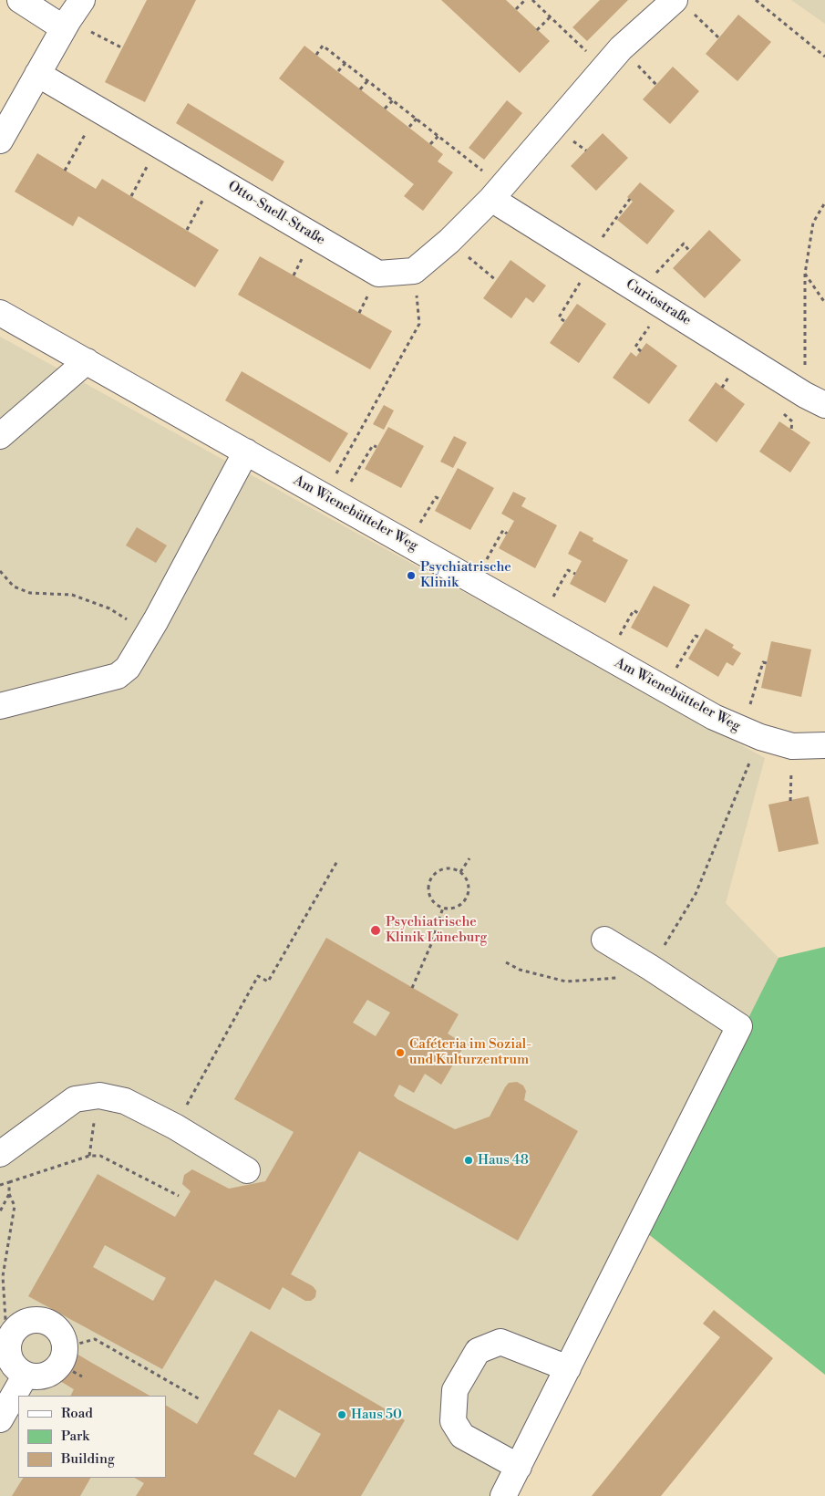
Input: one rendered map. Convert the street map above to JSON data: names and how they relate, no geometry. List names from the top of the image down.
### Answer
{
  "streets": {
    "street": ["Otto-Snell-Straße", "Curiostraße", "Am Wienebütteler Weg"]
  },
  "places": [
    "Psychiatrische Klinik",
    "Psychiatrische Klinik Lüneburg",
    "Caféteria im Sozial- und Kulturzentrum",
    "Haus 48",
    "Haus 50"
  ],
  "legend": ["Road", "Park", "Building"]
}
